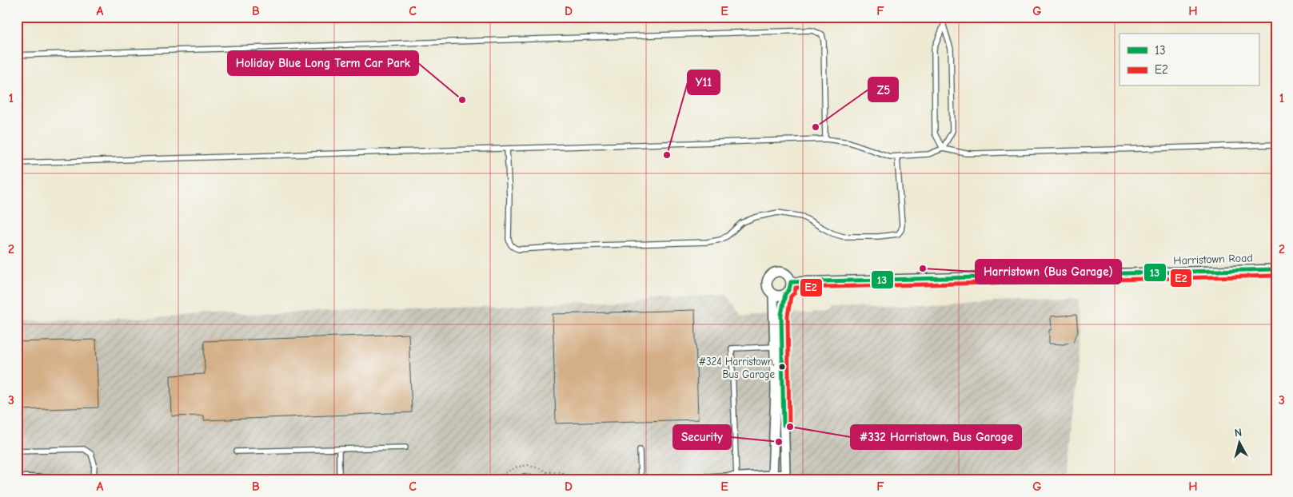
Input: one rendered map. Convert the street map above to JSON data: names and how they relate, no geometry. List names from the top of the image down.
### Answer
{
  "streets": {
    "street": ["Harristown Road"]
  },
  "places": [
    "Holiday Blue Long Term Car Park",
    "Z5",
    "Y11",
    "Harristown (Bus Garage)",
    "#324 Harristown, Bus Garage",
    "#332 Harristown, Bus Garage",
    "Security"
  ],
  "lines": ["transit line 13", "transit line E2"],
  "legend": ["13", "E2"],
  "north": "top",
  "grid": {
    "columns": [
      "A",
      "B",
      "C",
      "D",
      "E",
      "F",
      "G",
      "H"
    ],
    "rows": ["1", "2", "3"]
  }
}
